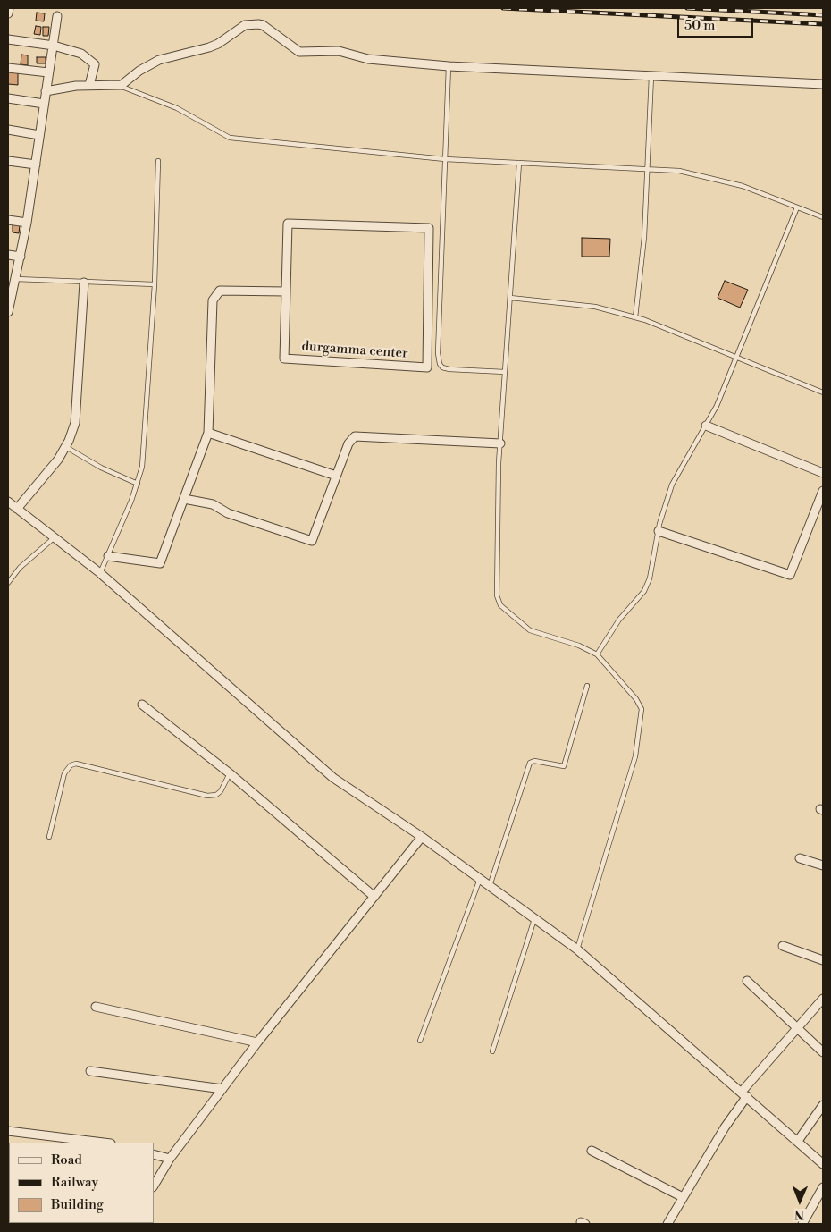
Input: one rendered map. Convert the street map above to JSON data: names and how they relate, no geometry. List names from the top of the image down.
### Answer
{
  "streets": {
    "street": ["durgamma center"]
  },
  "legend": ["Road", "Railway", "Building"],
  "scale_bar": "50 m",
  "north": "bottom"
}
